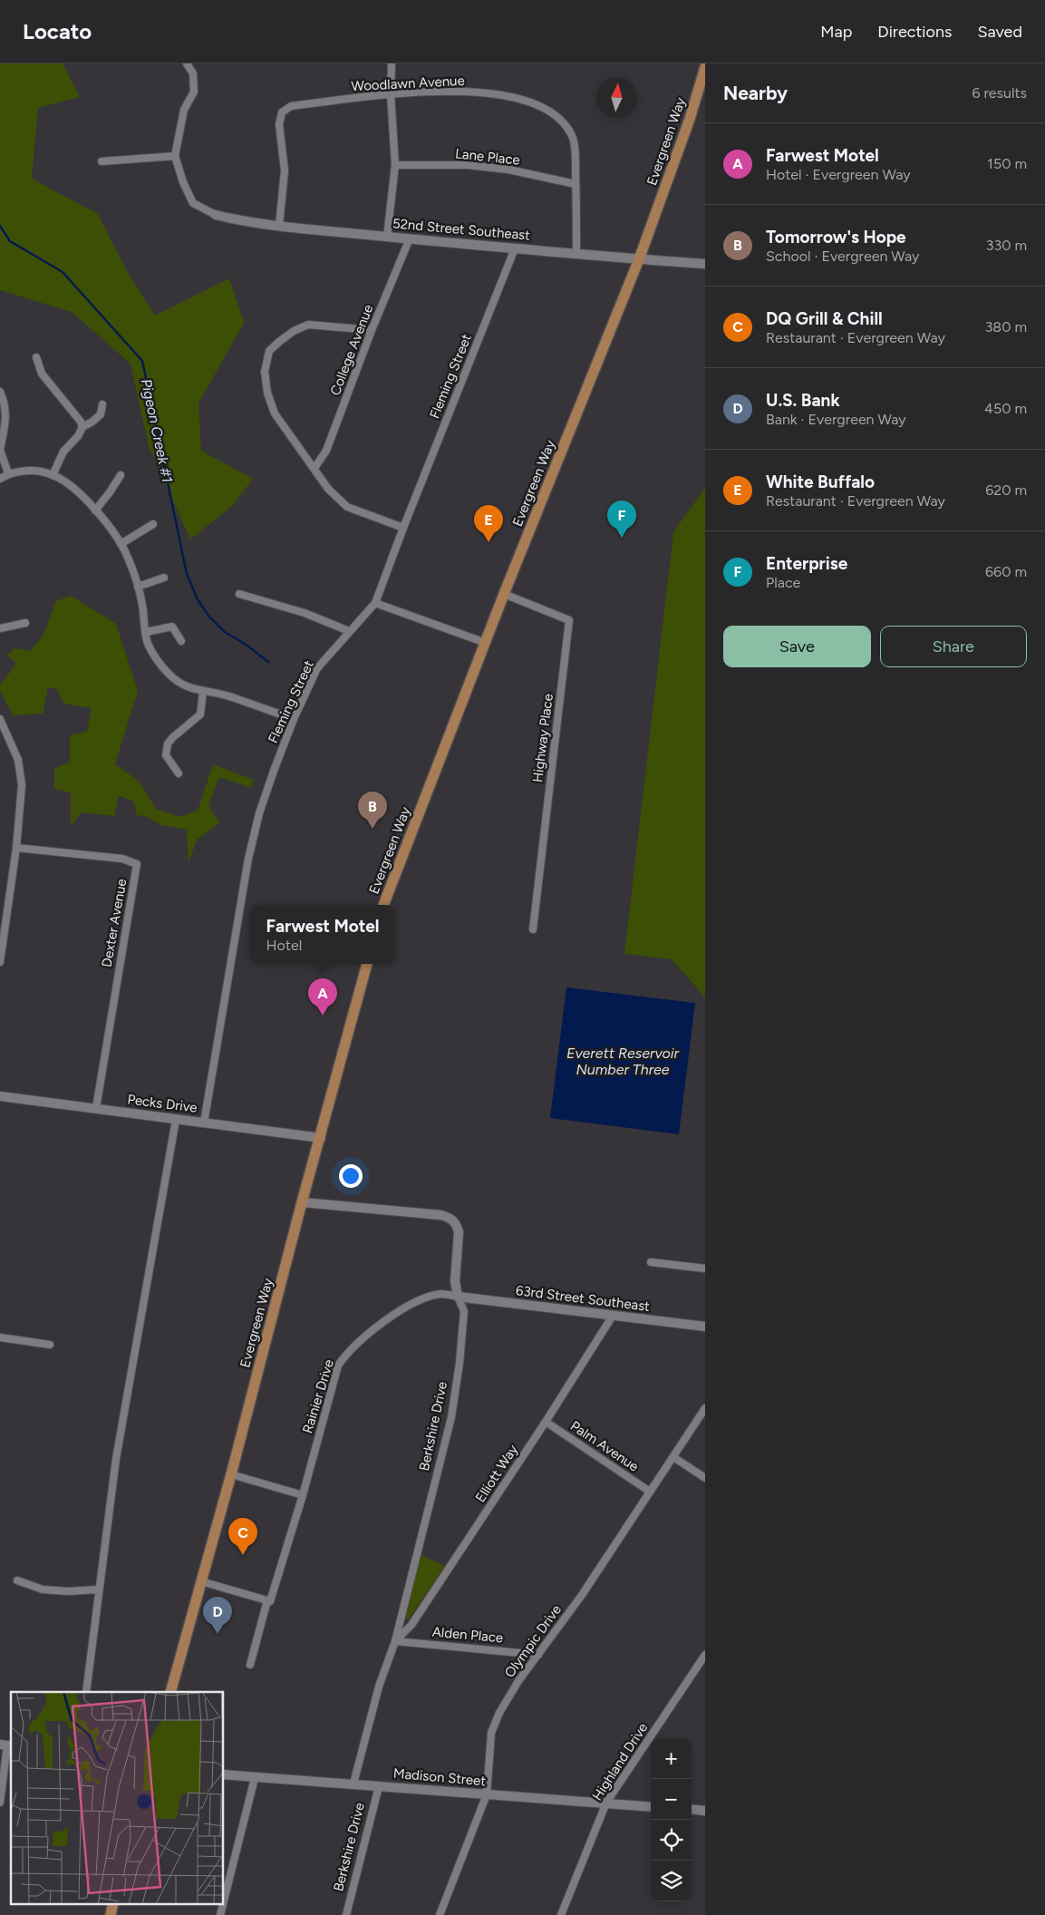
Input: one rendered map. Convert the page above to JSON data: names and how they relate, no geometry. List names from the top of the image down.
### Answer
{
  "streets": {
    "main road": ["Evergreen Way"],
    "street": [
      "Woodlawn Avenue",
      "Lane Place",
      "52nd Street Southeast",
      "College Avenue",
      "Fleming Street",
      "Highway Place",
      "Dexter Avenue",
      "Pecks Drive",
      "63rd Street Southeast",
      "Rainier Drive",
      "Berkshire Drive",
      "Palm Avenue",
      "Elliott Way",
      "Alden Place",
      "Olympic Drive",
      "Highland Drive",
      "Madison Street"
    ]
  },
  "crossings": [
    ["Woodlawn Avenue", "Lane Place"],
    ["Woodlawn Avenue", "52nd Street Southeast"],
    ["Evergreen Way", "52nd Street Southeast"],
    ["Evergreen Way", "Highway Place"],
    ["Evergreen Way", "Pecks Drive"],
    ["Evergreen Way", "Berkshire Drive"],
    ["52nd Street Southeast", "College Avenue"],
    ["52nd Street Southeast", "Fleming Street"],
    ["Fleming Street", "Pecks Drive"],
    ["Dexter Avenue", "Pecks Drive"],
    ["63rd Street Southeast", "Rainier Drive"],
    ["63rd Street Southeast", "Berkshire Drive"],
    ["63rd Street Southeast", "Elliott Way"],
    ["Rainier Drive", "Berkshire Drive"],
    ["Berkshire Drive", "Elliott Way"],
    ["Berkshire Drive", "Alden Place"],
    ["Berkshire Drive", "Madison Street"],
    ["Palm Avenue", "Elliott Way"],
    ["Palm Avenue", "Olympic Drive"],
    ["Elliott Way", "Alden Place"],
    ["Alden Place", "Olympic Drive"],
    ["Olympic Drive", "Madison Street"],
    ["Highland Drive", "Madison Street"]
  ],
  "water": ["Pigeon Creek #1", "Everett Reservoir Number Three"],
  "north": "top",
  "page": {
    "header": "Locato",
    "nav": ["Map", "Directions", "Saved"],
    "heading": ["Nearby", "6 results"],
    "list": [
      {
        "mark": "A",
        "name": "Farwest Motel",
        "note": "Hotel · Evergreen Way",
        "value": "150 m"
      },
      {
        "mark": "B",
        "name": "Tomorrow's Hope",
        "note": "School · Evergreen Way",
        "value": "330 m"
      },
      {
        "mark": "C",
        "name": "DQ Grill & Chill",
        "note": "Restaurant · Evergreen Way",
        "value": "380 m"
      },
      {
        "mark": "D",
        "name": "U.S. Bank",
        "note": "Bank · Evergreen Way",
        "value": "450 m"
      },
      {
        "mark": "E",
        "name": "White Buffalo",
        "note": "Restaurant · Evergreen Way",
        "value": "620 m"
      },
      {
        "mark": "F",
        "name": "Enterprise",
        "note": "Place",
        "value": "660 m"
      }
    ],
    "pins": [
      "F",
      "E",
      "B",
      "A",
      "C",
      "D"
    ],
    "buttons": ["Save", "Share"],
    "popup": ["Farwest Motel", "Hotel"],
    "map_buttons": ["+", "−"]
  }
}
